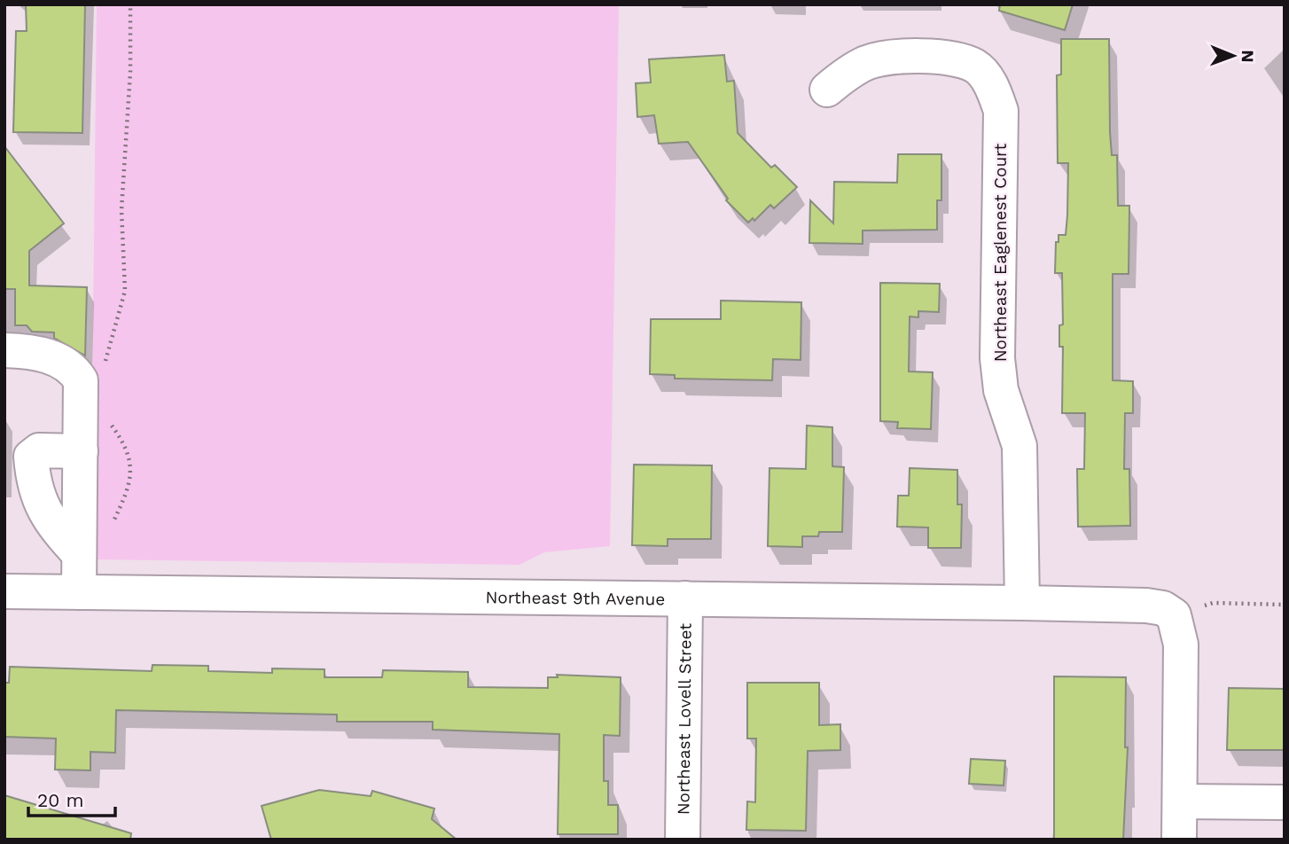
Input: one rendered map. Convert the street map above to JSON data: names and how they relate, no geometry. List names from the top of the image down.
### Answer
{
  "streets": {
    "street": ["Northeast Eaglenest Court", "Northeast 9th Avenue", "Northeast Lovell Street"]
  },
  "crossings": [
    ["Northeast Eaglenest Court", "Northeast 9th Avenue"],
    ["Northeast 9th Avenue", "Northeast Lovell Street"]
  ],
  "scale_bar": "20 m",
  "north": "right"
}
